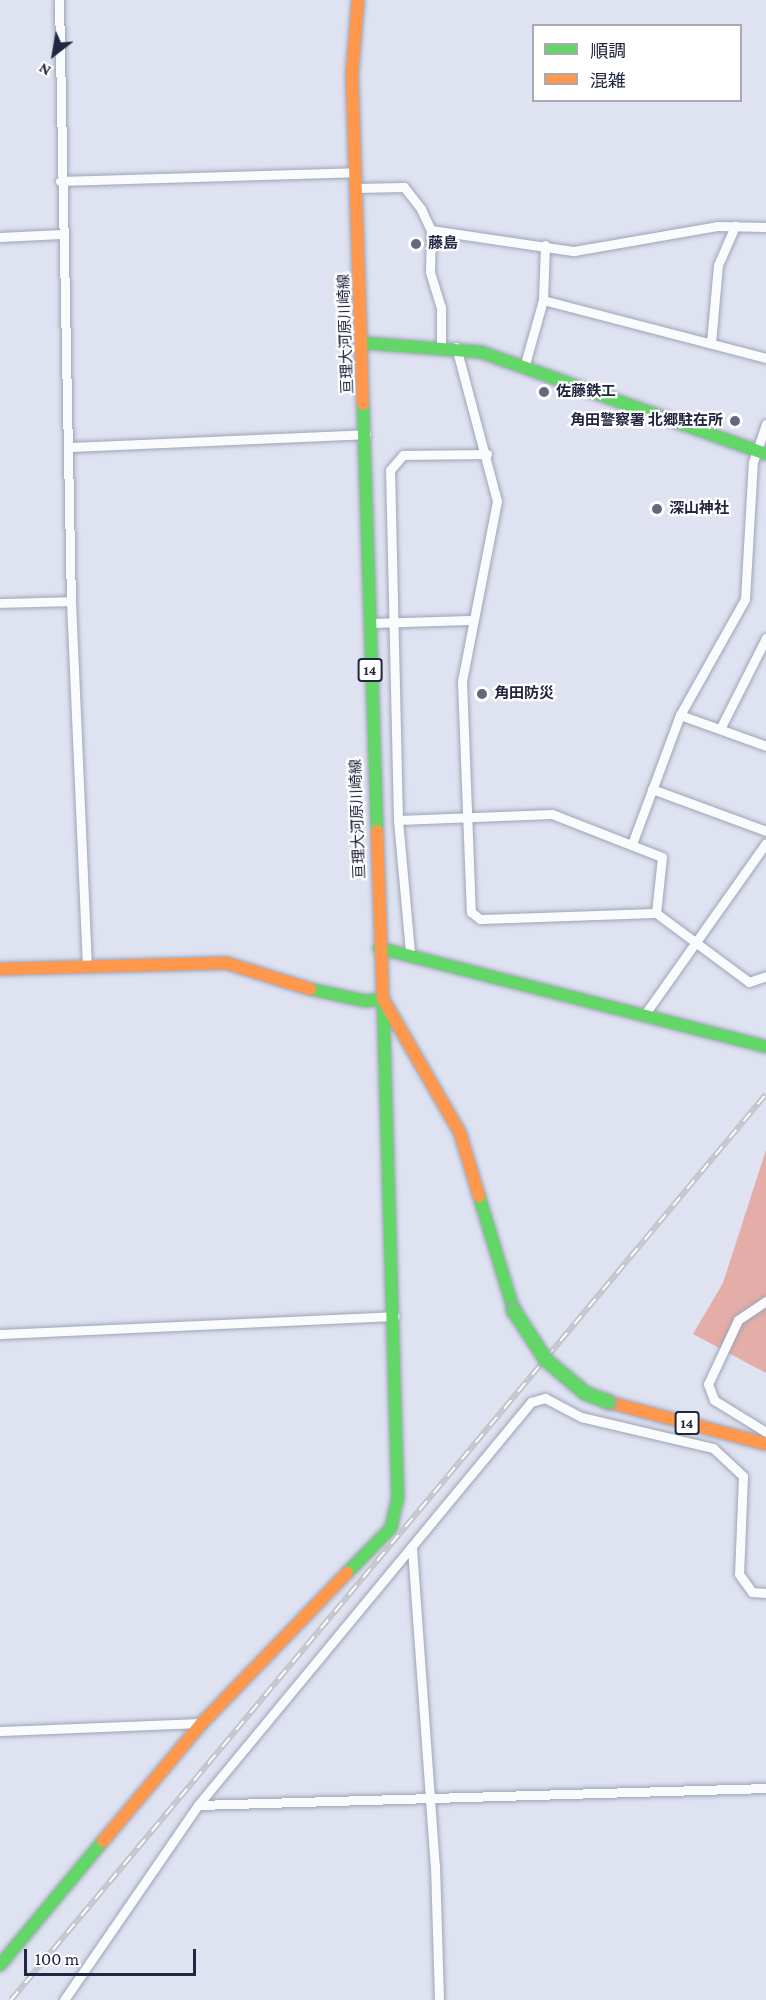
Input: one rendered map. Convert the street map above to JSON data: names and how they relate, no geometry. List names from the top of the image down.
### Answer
{
  "streets": {
    "street": ["亘理大河原川崎線", "14"]
  },
  "places": [
    "藤島",
    "佐藤鉄工",
    "角田警察署 北郷駐在所",
    "深山神社",
    "角田防災"
  ],
  "legend": ["順調", "混雑"],
  "scale_bar": "100 m",
  "north": "bottom left"
}
